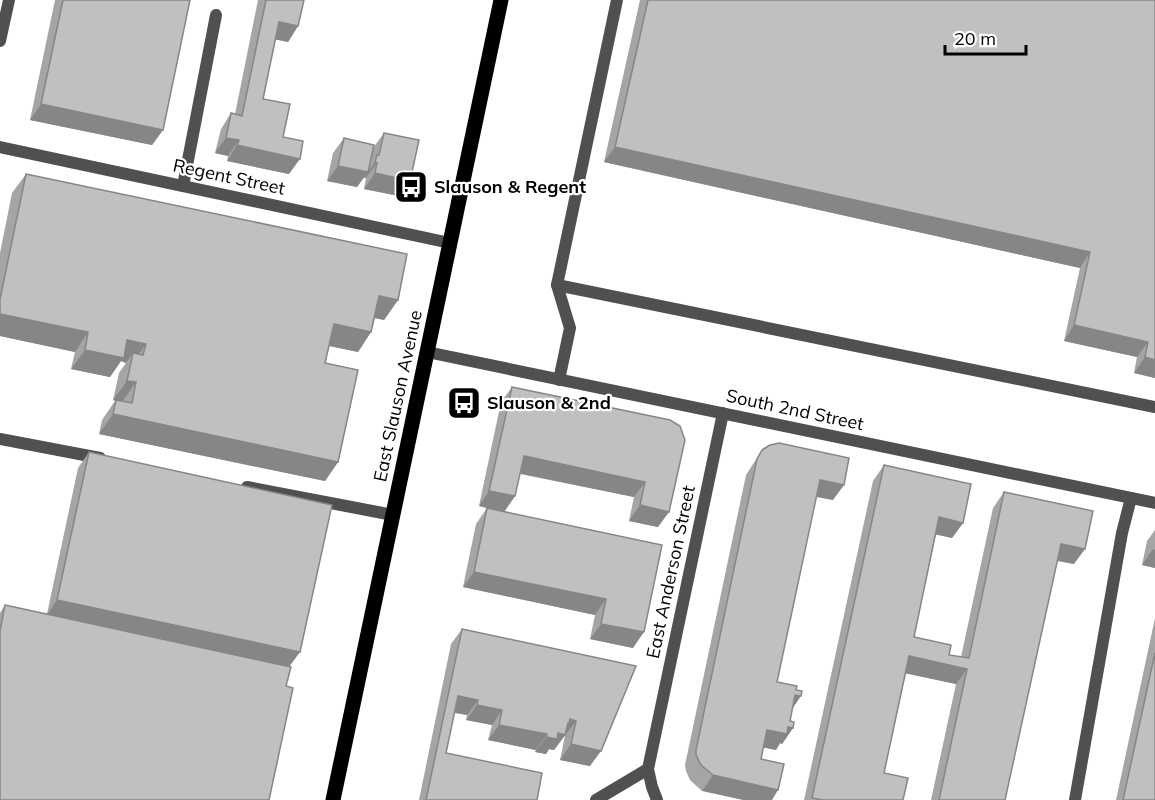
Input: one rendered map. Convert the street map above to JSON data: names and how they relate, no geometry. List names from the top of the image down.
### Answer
{
  "streets": {
    "main road": ["East Slauson Avenue"],
    "street": ["Regent Street", "South 2nd Street", "East Anderson Street"]
  },
  "crossings": [
    ["Regent Street", "East Slauson Avenue"],
    ["East Slauson Avenue", "South 2nd Street"],
    ["South 2nd Street", "East Anderson Street"]
  ],
  "places": {
    "bus stop": ["Slauson & Regent", "Slauson & 2nd"]
  },
  "scale_bar": "20 m"
}
